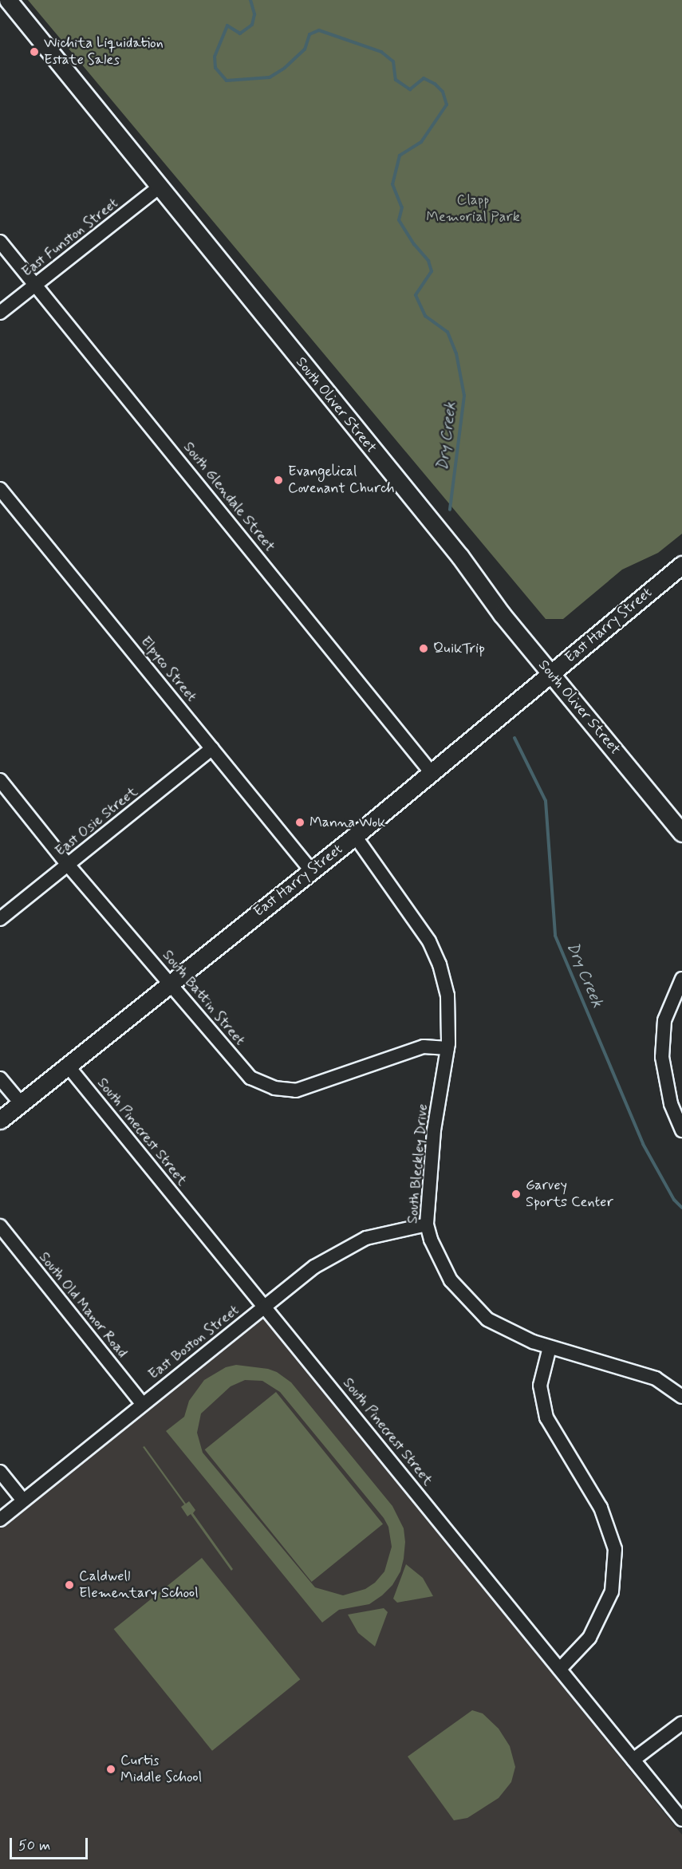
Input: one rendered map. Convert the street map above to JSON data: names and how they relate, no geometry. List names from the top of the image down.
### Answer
{
  "streets": {
    "main road": ["South Oliver Street", "East Harry Street"],
    "street": [
      "East Funston Street",
      "South Glendale Street",
      "Elpyco Street",
      "East Osie Street",
      "South Battin Street",
      "South Pinecrest Street",
      "South Bleckley Drive",
      "South Old Manor Road",
      "East Boston Street"
    ]
  },
  "crossings": [
    ["East Funston Street", "South Oliver Street"],
    ["East Funston Street", "South Glendale Street"],
    ["South Oliver Street", "East Harry Street"],
    ["South Glendale Street", "East Harry Street"],
    ["East Harry Street", "Elpyco Street"],
    ["East Harry Street", "South Battin Street"],
    ["East Harry Street", "South Pinecrest Street"],
    ["East Harry Street", "South Bleckley Drive"],
    ["Elpyco Street", "East Osie Street"],
    ["East Osie Street", "South Battin Street"],
    ["South Battin Street", "South Bleckley Drive"],
    ["South Pinecrest Street", "East Boston Street"],
    ["South Bleckley Drive", "East Boston Street"],
    ["South Old Manor Road", "East Boston Street"]
  ],
  "water": ["Dry Creek"],
  "parks": ["Clapp Memorial Park"],
  "places": [
    "Wichita Liquidation Estate Sales",
    "Evangelical Covenant Church",
    "QuikTrip",
    "Manna Wok",
    "Garvey Sports Center",
    "Caldwell Elementary School",
    "Curtis Middle School"
  ],
  "scale_bar": "50 m"
}
